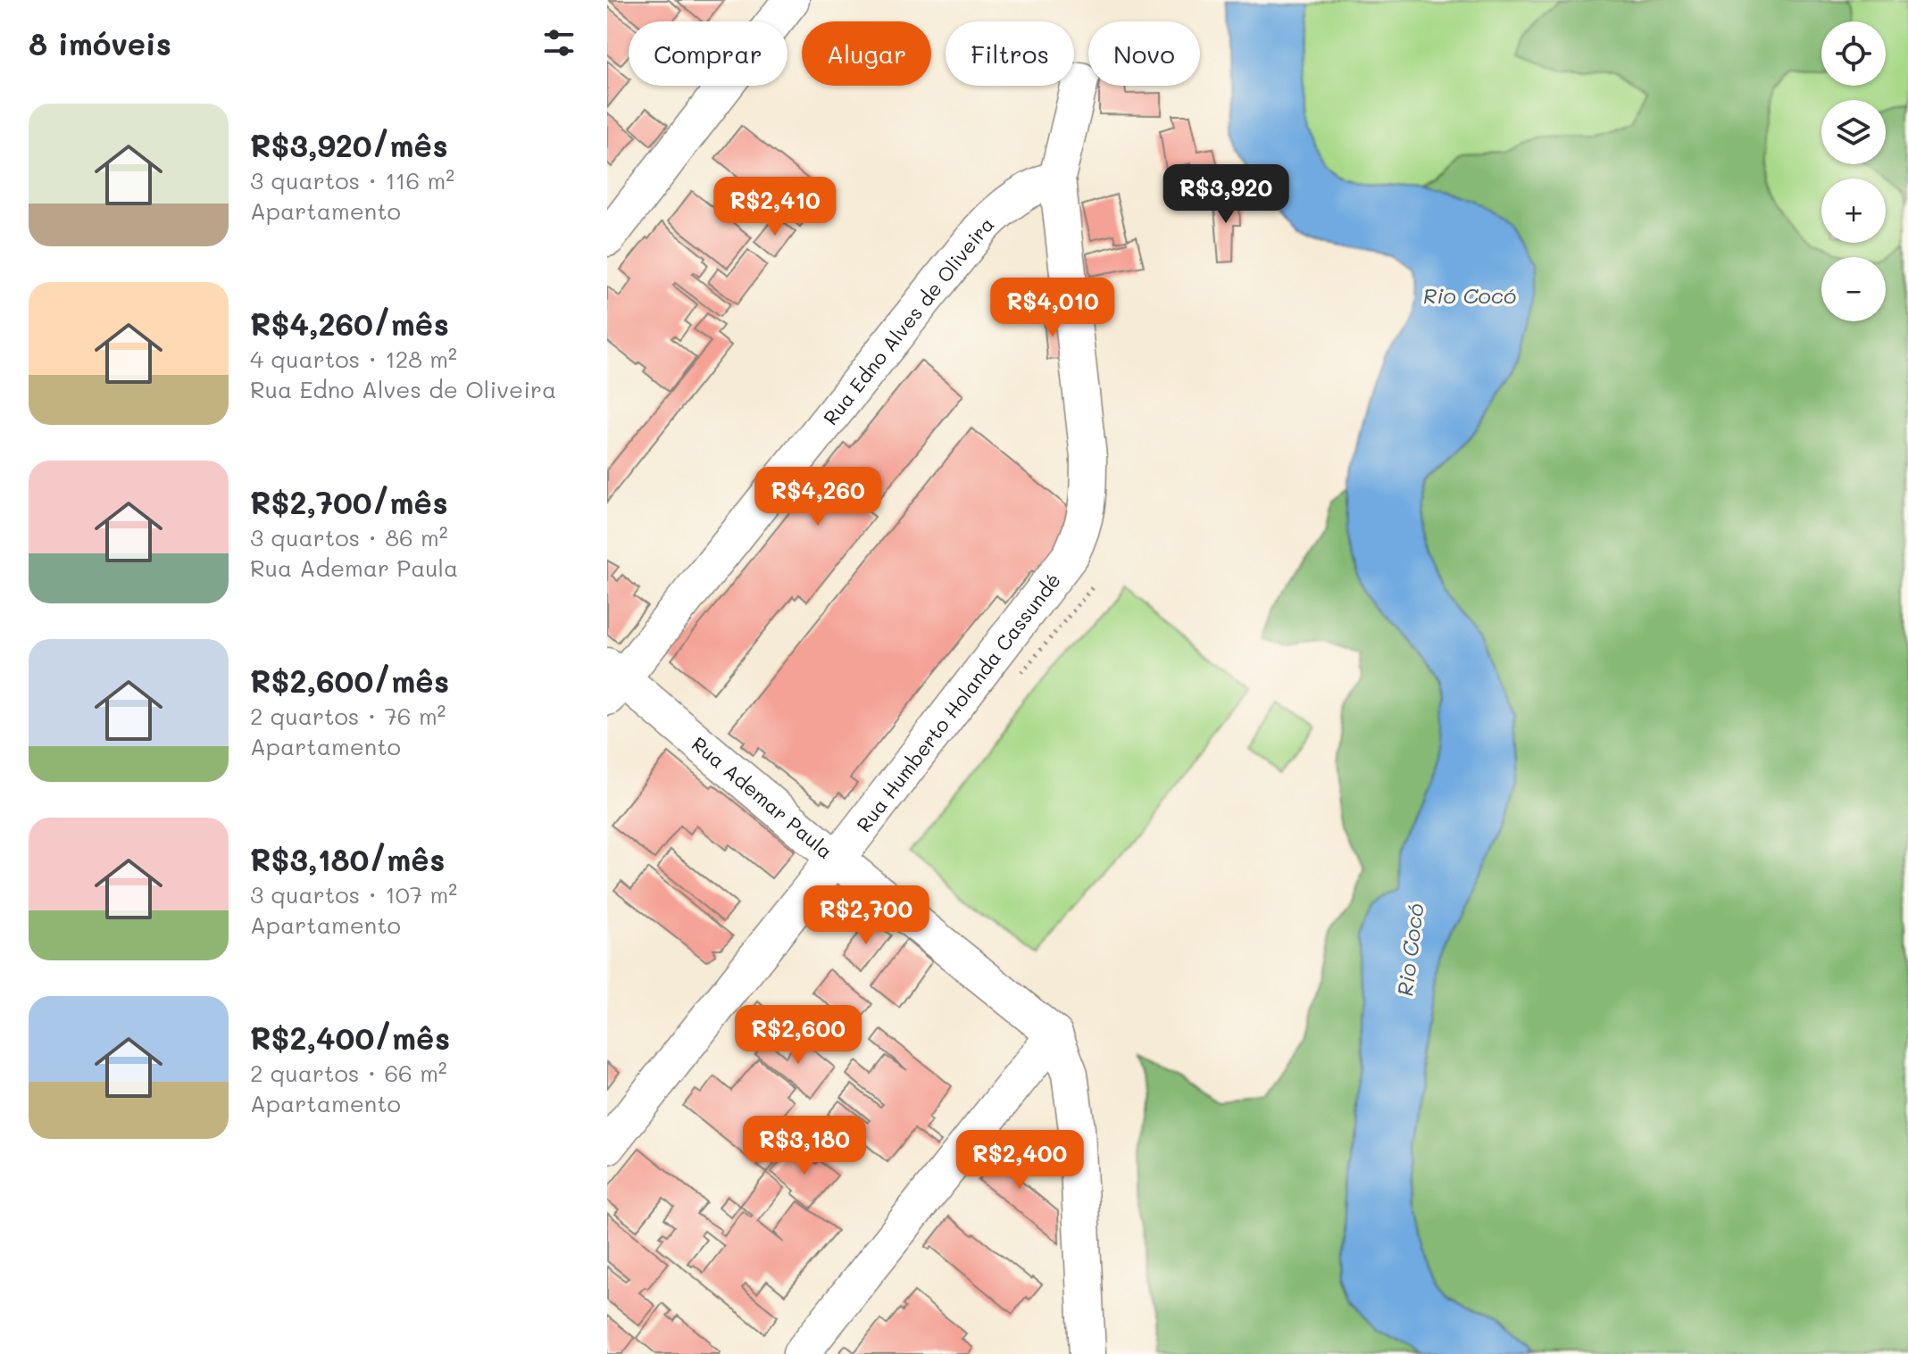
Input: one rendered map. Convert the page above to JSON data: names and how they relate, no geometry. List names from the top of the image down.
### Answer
{
  "streets": {
    "street": ["Rua Edno Alves de Oliveira", "Rua Humberto Holanda Cassundé", "Rua Ademar Paula"]
  },
  "crossings": [
    ["Rua Edno Alves de Oliveira", "Rua Humberto Holanda Cassundé"],
    ["Rua Edno Alves de Oliveira", "Rua Ademar Paula"],
    ["Rua Humberto Holanda Cassundé", "Rua Ademar Paula"]
  ],
  "water": ["Rio Cocó"],
  "page": {
    "heading": "8 imóveis",
    "map_buttons": ["+", "−"],
    "chip": [
      "Comprar",
      "Alugar",
      "Filtros",
      "Novo"
    ],
    "list": [
      {
        "name": "R$3,920/mês",
        "note": "3 quartos · 116 m² · Apartamento"
      },
      {
        "name": "R$4,260/mês",
        "note": "4 quartos · 128 m² · Rua Edno Alves de Oliveira"
      },
      {
        "name": "R$2,700/mês",
        "note": "3 quartos · 86 m² · Rua Ademar Paula"
      },
      {
        "name": "R$2,600/mês",
        "note": "2 quartos · 76 m² · Apartamento"
      },
      {
        "name": "R$3,180/mês",
        "note": "3 quartos · 107 m² · Apartamento"
      },
      {
        "name": "R$2,400/mês",
        "note": "2 quartos · 66 m² · Apartamento"
      }
    ],
    "price": [
      "R$3,920",
      "R$2,410",
      "R$4,010",
      "R$4,260",
      "R$2,700",
      "R$2,600",
      "R$3,180",
      "R$2,400"
    ]
  }
}
